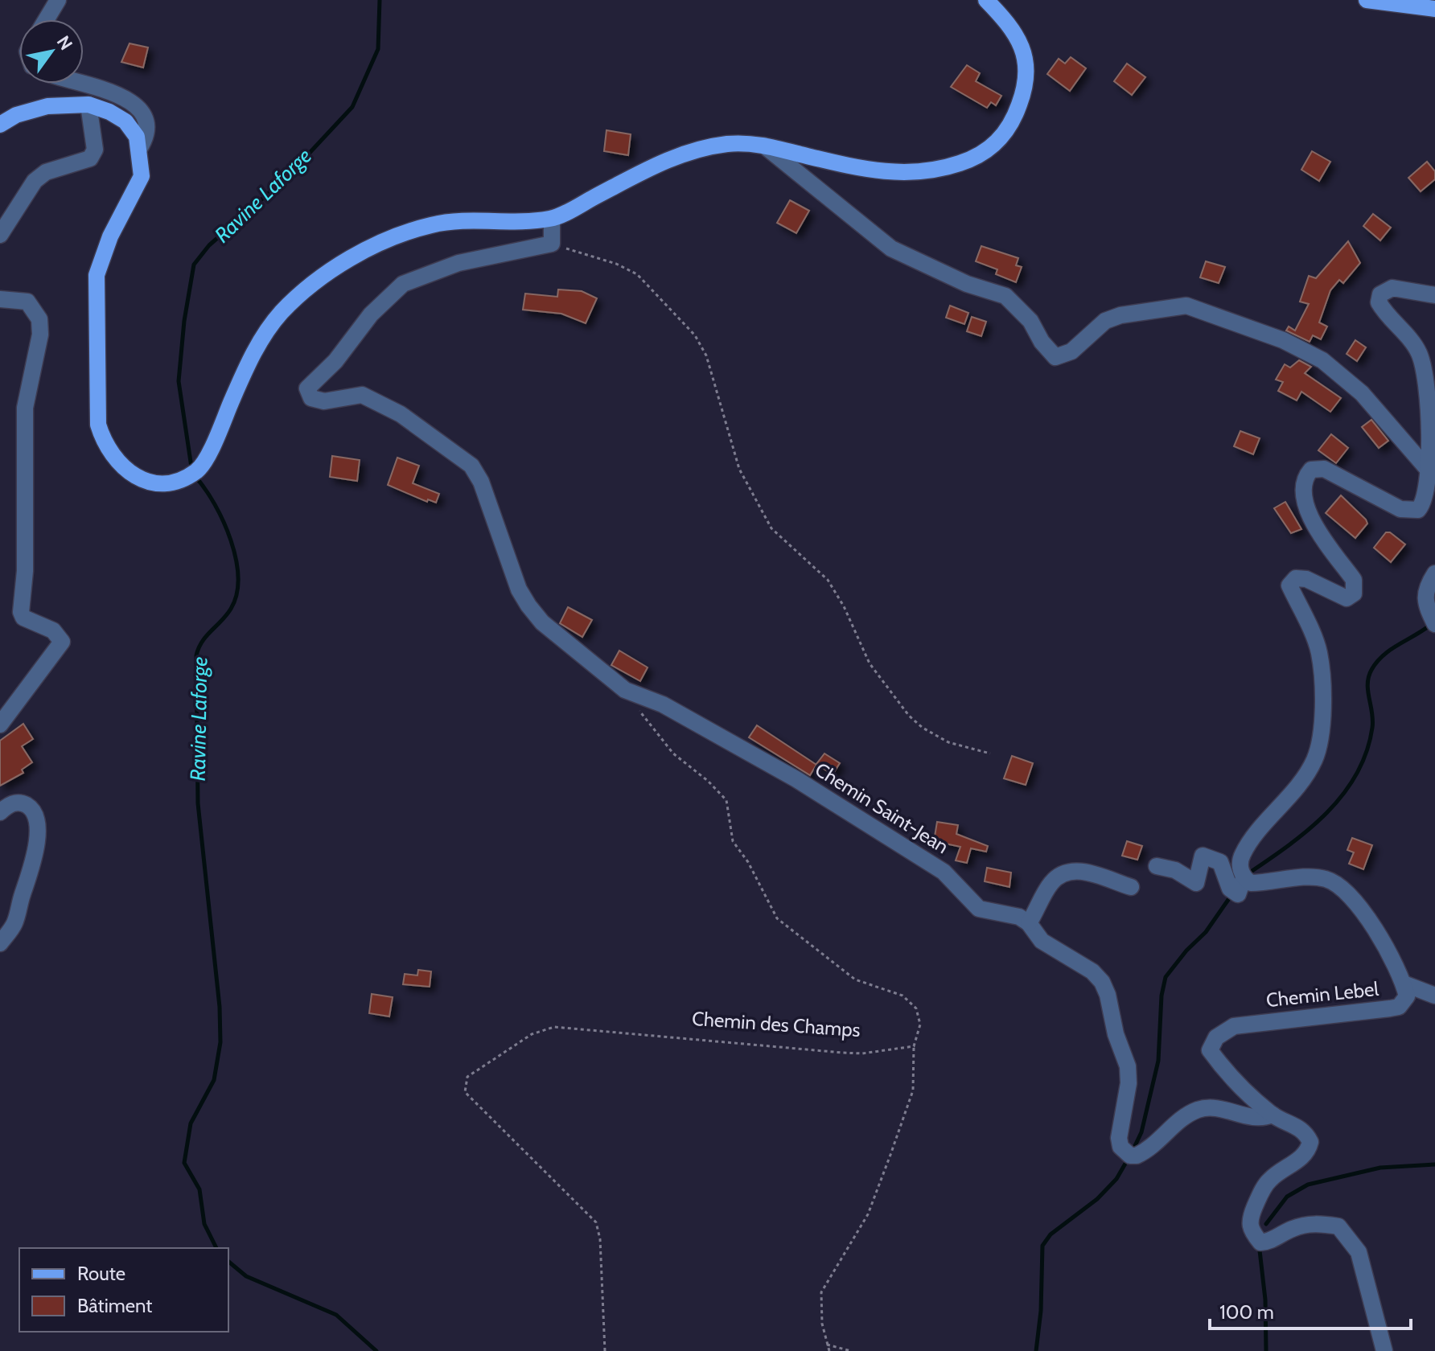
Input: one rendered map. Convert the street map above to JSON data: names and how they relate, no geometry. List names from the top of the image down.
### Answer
{
  "streets": {
    "street": ["Chemin Saint-Jean", "Chemin Lebel"],
    "path": ["Chemin des Champs"]
  },
  "crossings": [
    ["Chemin Saint-Jean", "Chemin Lebel"]
  ],
  "water": ["Ravine Laforge"],
  "legend": ["Route", "Bâtiment"],
  "scale_bar": "100 m",
  "north": "top right"
}
